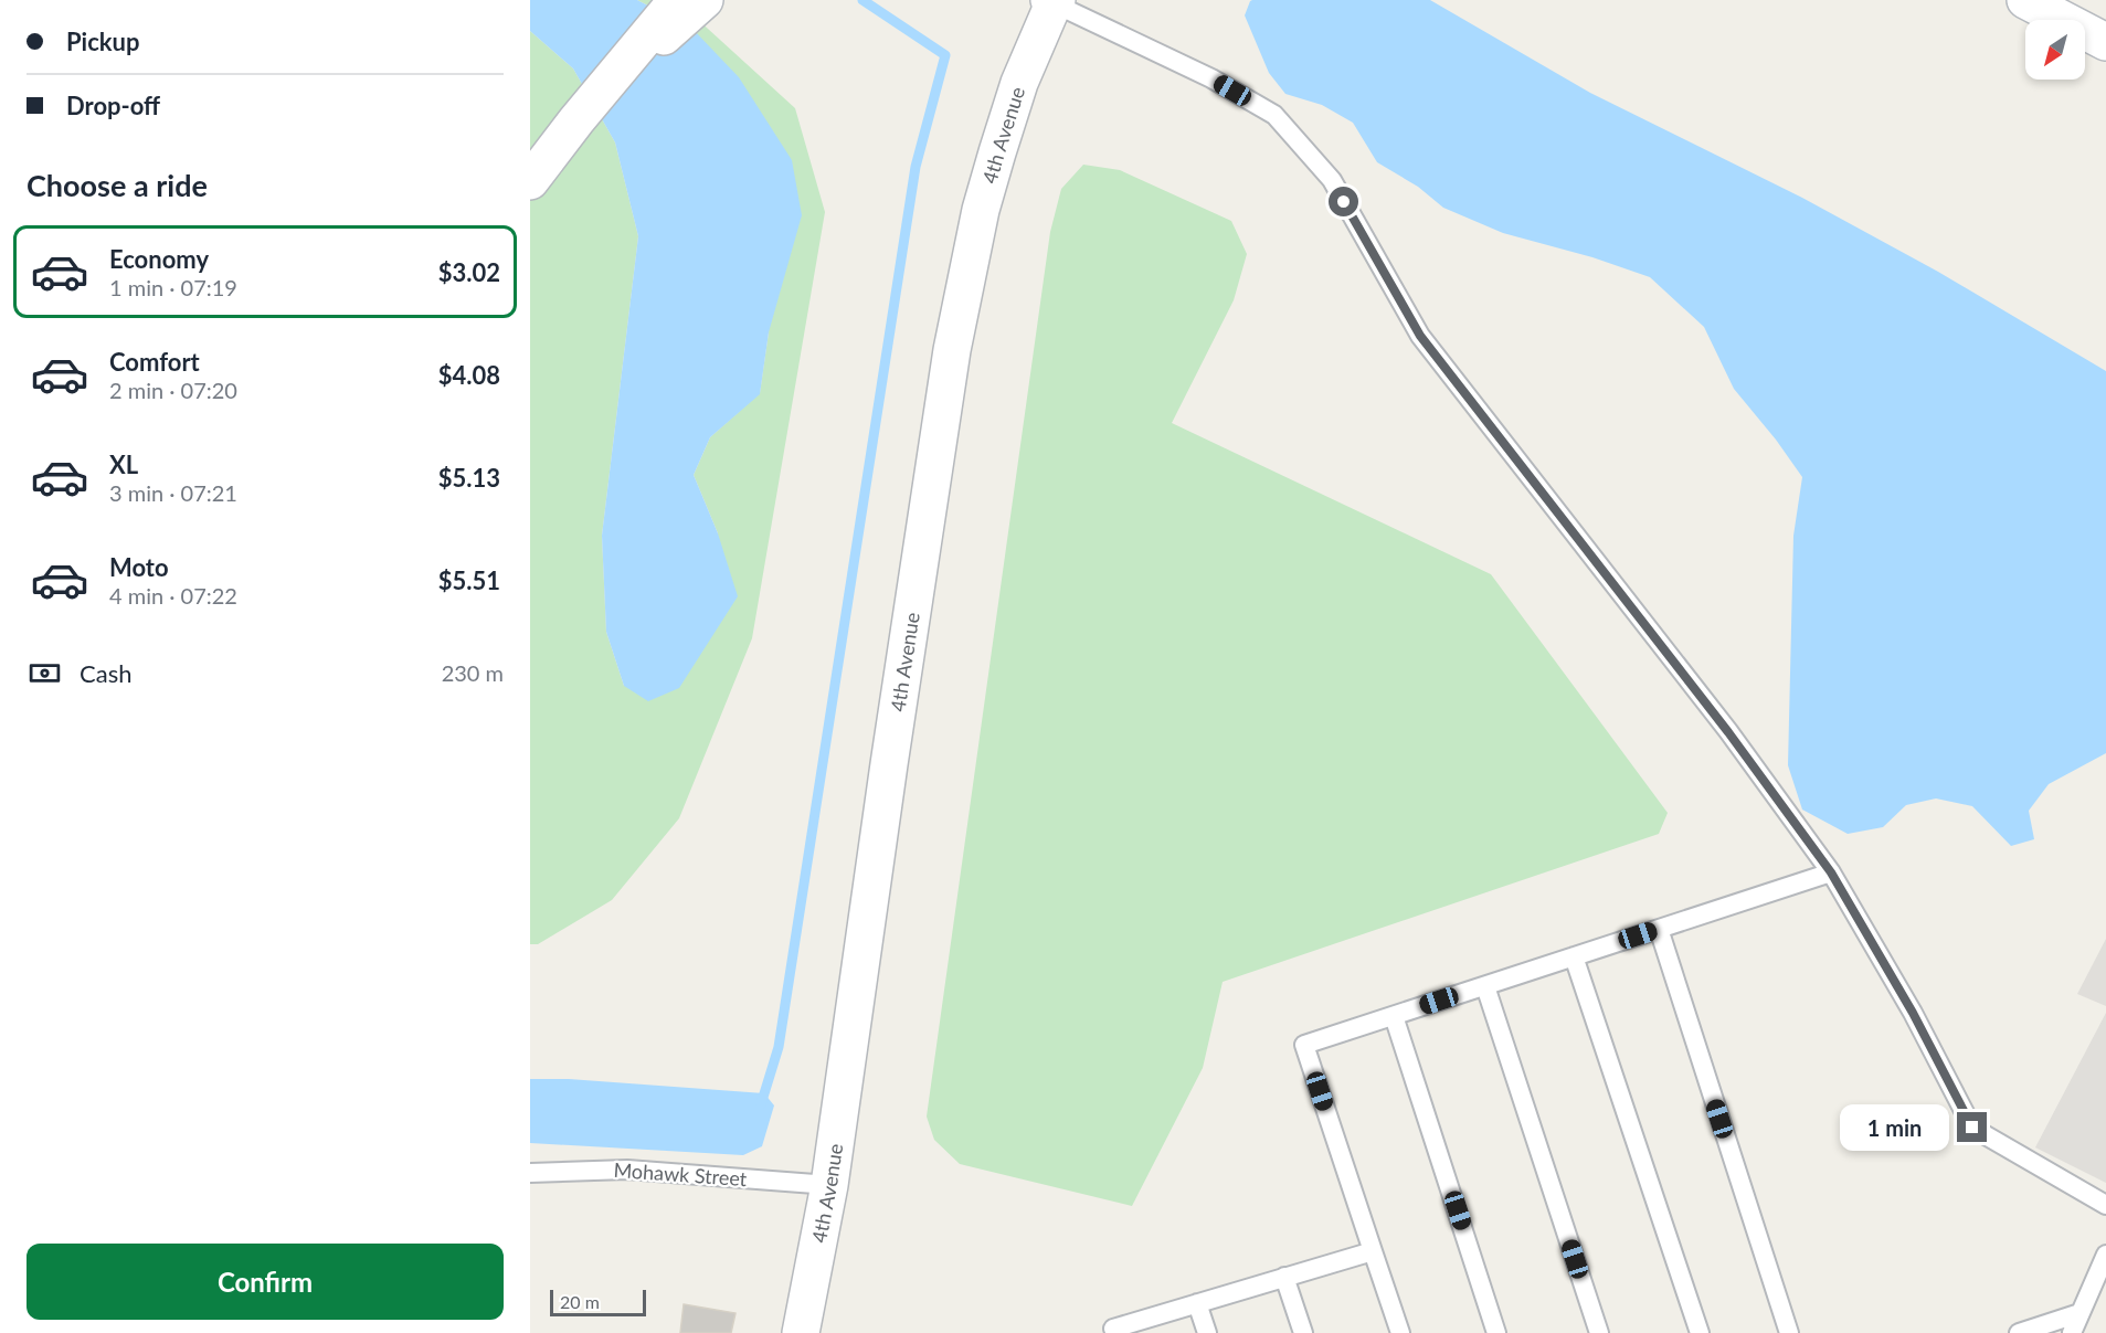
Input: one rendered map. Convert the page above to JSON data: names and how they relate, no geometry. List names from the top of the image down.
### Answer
{
  "streets": {
    "street": ["4th Avenue"],
    "lane": ["Mohawk Street"]
  },
  "crossings": [
    ["4th Avenue", "Mohawk Street"]
  ],
  "scale_bar": "20 m",
  "north": "bottom left",
  "page": {
    "banner": ["Pickup", "Drop-off"],
    "heading": "Choose a ride",
    "list": [
      {
        "name": "Economy",
        "note": "1 min · 07:19",
        "value": "$3.02"
      },
      {
        "name": "Comfort",
        "note": "2 min · 07:20",
        "value": "$4.08"
      },
      {
        "name": "XL",
        "note": "3 min · 07:21",
        "value": "$5.13"
      },
      {
        "name": "Moto",
        "note": "4 min · 07:22",
        "value": "$5.51"
      }
    ],
    "pay": ["Cash", "230 m"],
    "bubble": "1 min",
    "buttons": "Confirm",
    "scale": "20 m"
  }
}
